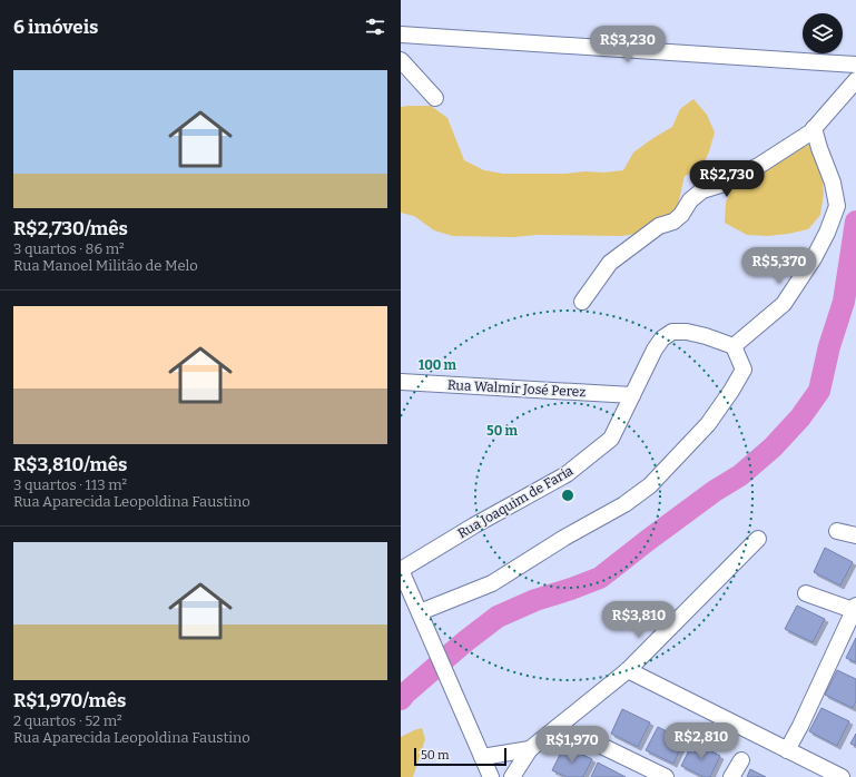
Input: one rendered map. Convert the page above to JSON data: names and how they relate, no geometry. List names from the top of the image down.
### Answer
{
  "streets": {
    "street": ["Rua Walmir José Perez", "Rua Joaquim de Faria"]
  },
  "crossings": [
    ["Rua Walmir José Perez", "Rua Joaquim de Faria"]
  ],
  "scale_bar": "50 m",
  "page": {
    "heading": "6 imóveis",
    "price": [
      "R$3,230",
      "R$2,730",
      "R$5,370",
      "R$3,810",
      "R$2,810",
      "R$1,970"
    ],
    "list": [
      {
        "name": "R$2,730/mês",
        "note": "3 quartos · 86 m² · Rua Manoel Militão de Melo"
      },
      {
        "name": "R$3,810/mês",
        "note": "3 quartos · 113 m² · Rua Aparecida Leopoldina Faustino"
      },
      {
        "name": "R$1,970/mês",
        "note": "2 quartos · 52 m² · Rua Aparecida Leopoldina Faustino"
      }
    ],
    "scale": "50 m"
  },
  "rings": ["100 m", "50 m"]
}
